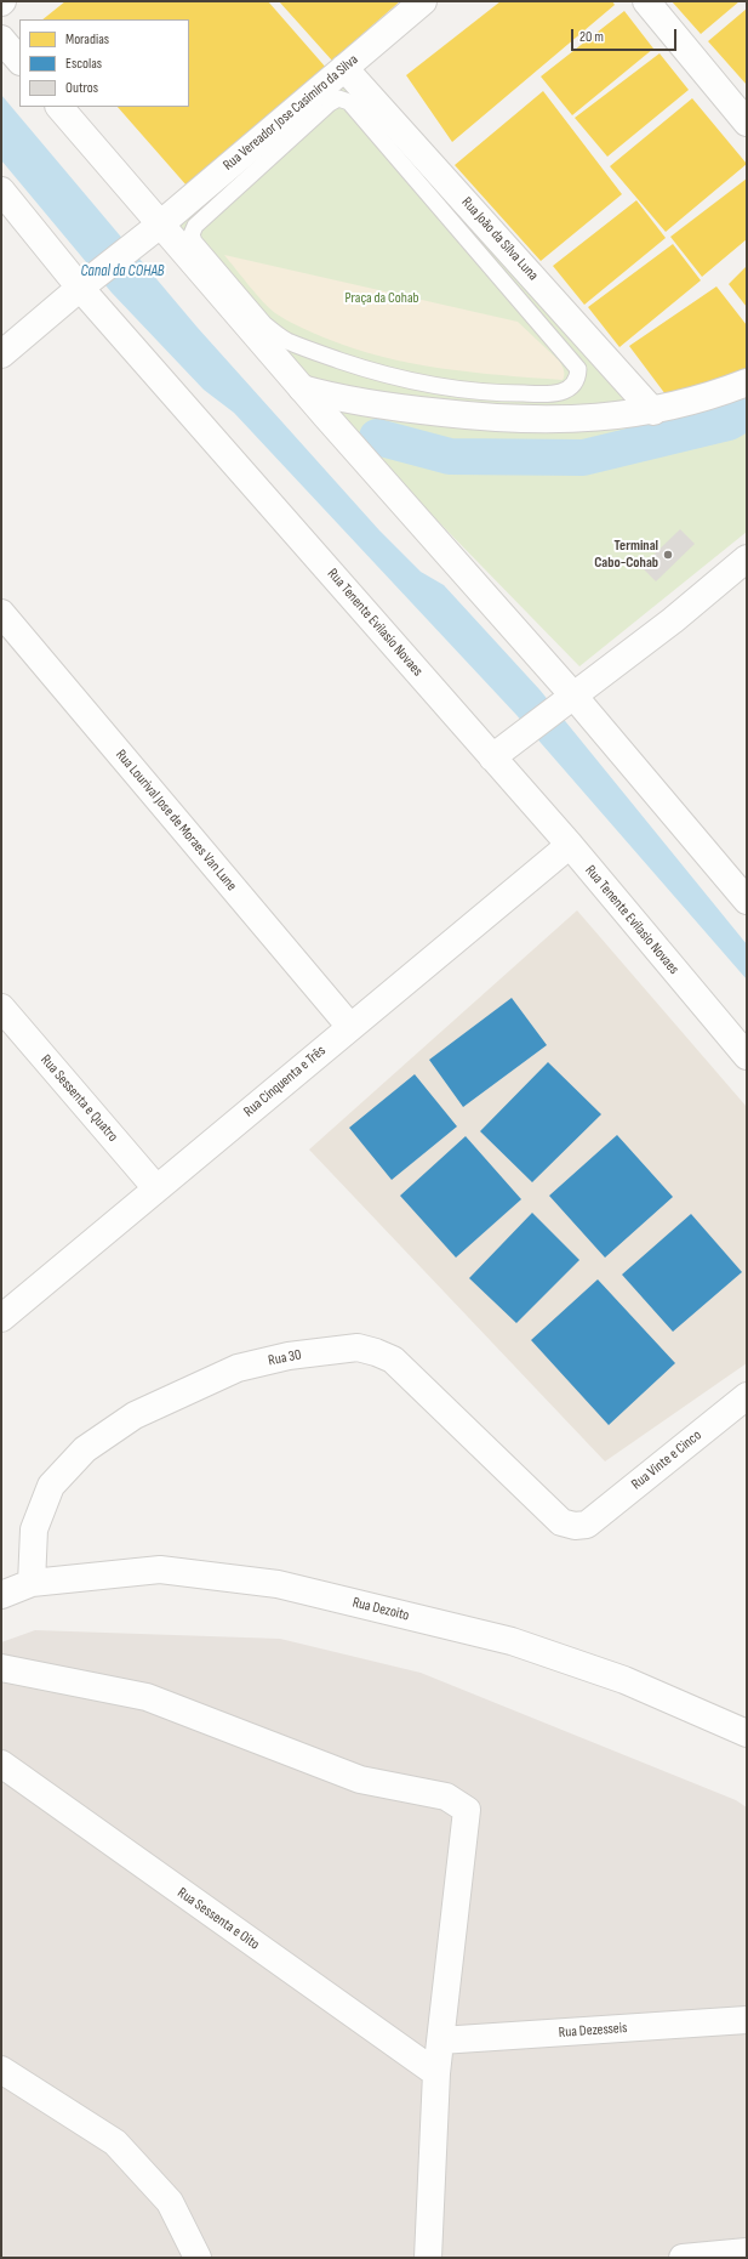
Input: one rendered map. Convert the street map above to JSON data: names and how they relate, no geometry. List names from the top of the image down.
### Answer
{
  "streets": {
    "street": [
      "Rua Vereador Jose Casimiro da Silva",
      "Rua João da Silva Luna",
      "Rua Tenente Evilasio Novaes",
      "Rua Lourival Jose de Moraes Van Lune",
      "Rua Cinquenta e Três",
      "Rua Sessenta e Quatro",
      "Rua 30",
      "Rua Vinte e Cinco",
      "Rua Dezoito",
      "Rua Sessenta e Oito",
      "Rua Dezesseis"
    ]
  },
  "crossings": [
    ["Rua Vereador Jose Casimiro da Silva", "Rua João da Silva Luna"],
    ["Rua Vereador Jose Casimiro da Silva", "Rua Tenente Evilasio Novaes"],
    ["Rua Tenente Evilasio Novaes", "Rua Cinquenta e Três"],
    ["Rua Lourival Jose de Moraes Van Lune", "Rua Cinquenta e Três"],
    ["Rua Cinquenta e Três", "Rua Sessenta e Quatro"],
    ["Rua 30", "Rua Vinte e Cinco"],
    ["Rua 30", "Rua Dezoito"]
  ],
  "water": ["Canal da COHAB"],
  "parks": ["Praça da Cohab"],
  "places": ["Terminal Cabo-Cohab"],
  "legend": ["Moradias", "Escolas", "Outros"],
  "scale_bar": "20 m"
}
